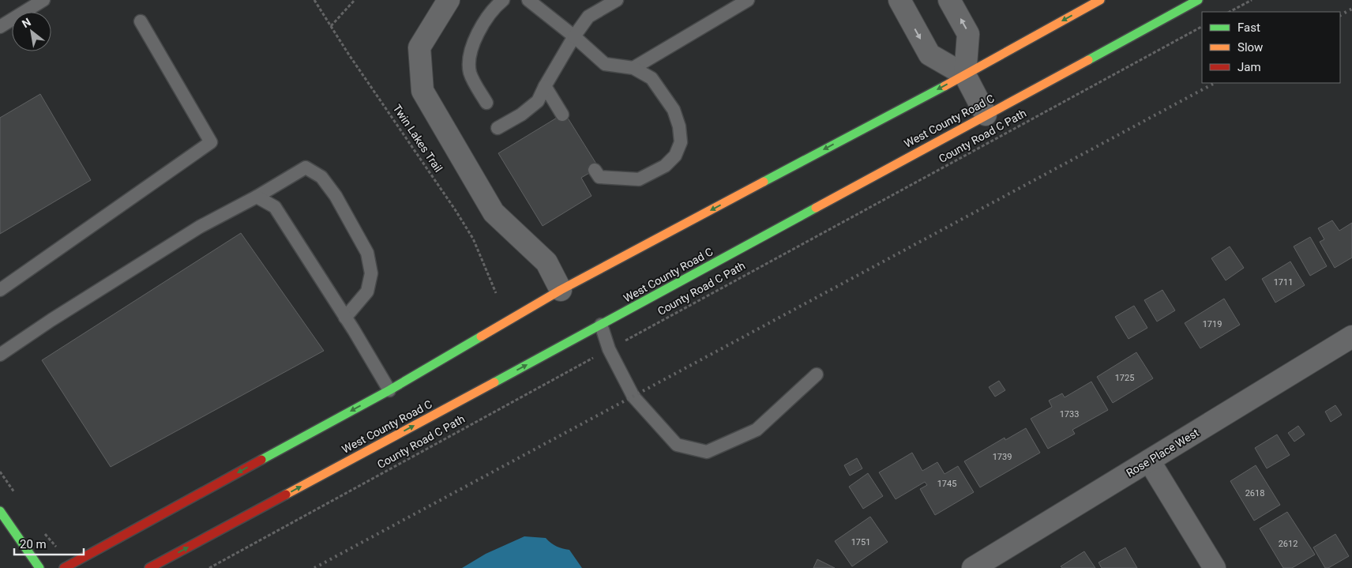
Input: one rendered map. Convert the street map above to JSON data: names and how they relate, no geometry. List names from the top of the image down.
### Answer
{
  "streets": {
    "main road": ["West County Road C"],
    "street": ["Rose Place West"],
    "path": ["County Road C Path", "Twin Lakes Trail"]
  },
  "house_numbers": [
    "1711",
    "1719",
    "1725",
    "1733",
    "1739",
    "1745",
    "2618",
    "1751",
    "2612"
  ],
  "legend": ["Fast", "Slow", "Jam"],
  "scale_bar": "20 m",
  "north": "top left"
}
